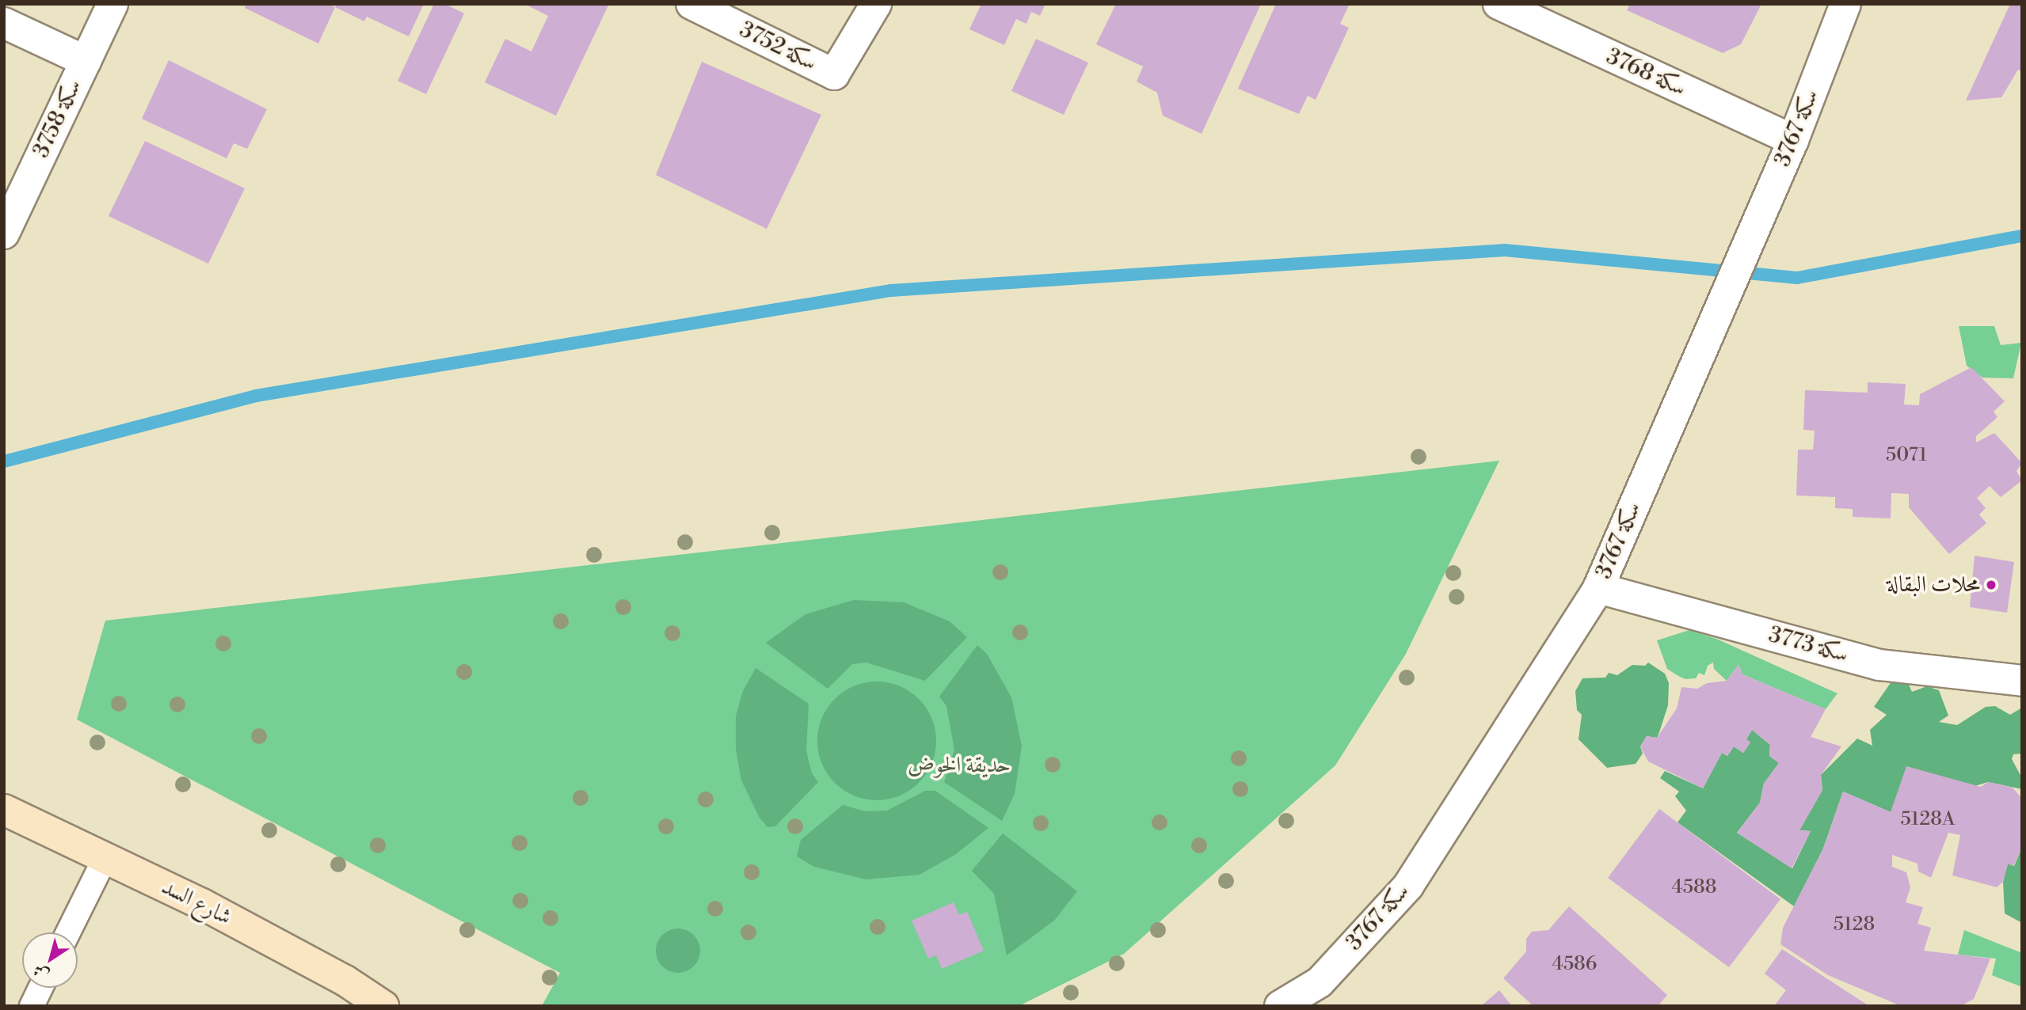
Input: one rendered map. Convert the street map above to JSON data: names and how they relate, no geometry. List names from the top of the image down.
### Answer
{
  "streets": {
    "street": [
      "سكة 3752",
      "سكة 3768",
      "سكة 3758",
      "سكة 3767",
      "سكة 3773",
      "شارع السد"
    ]
  },
  "crossings": [
    ["سكة 3768", "سكة 3767"],
    ["سكة 3767", "سكة 3773"]
  ],
  "parks": ["حديقة الخوض"],
  "places": ["محلات البقالة"],
  "house_numbers": [
    "5071",
    "5128A",
    "4588",
    "5128",
    "4586"
  ],
  "north": "bottom left"
}
